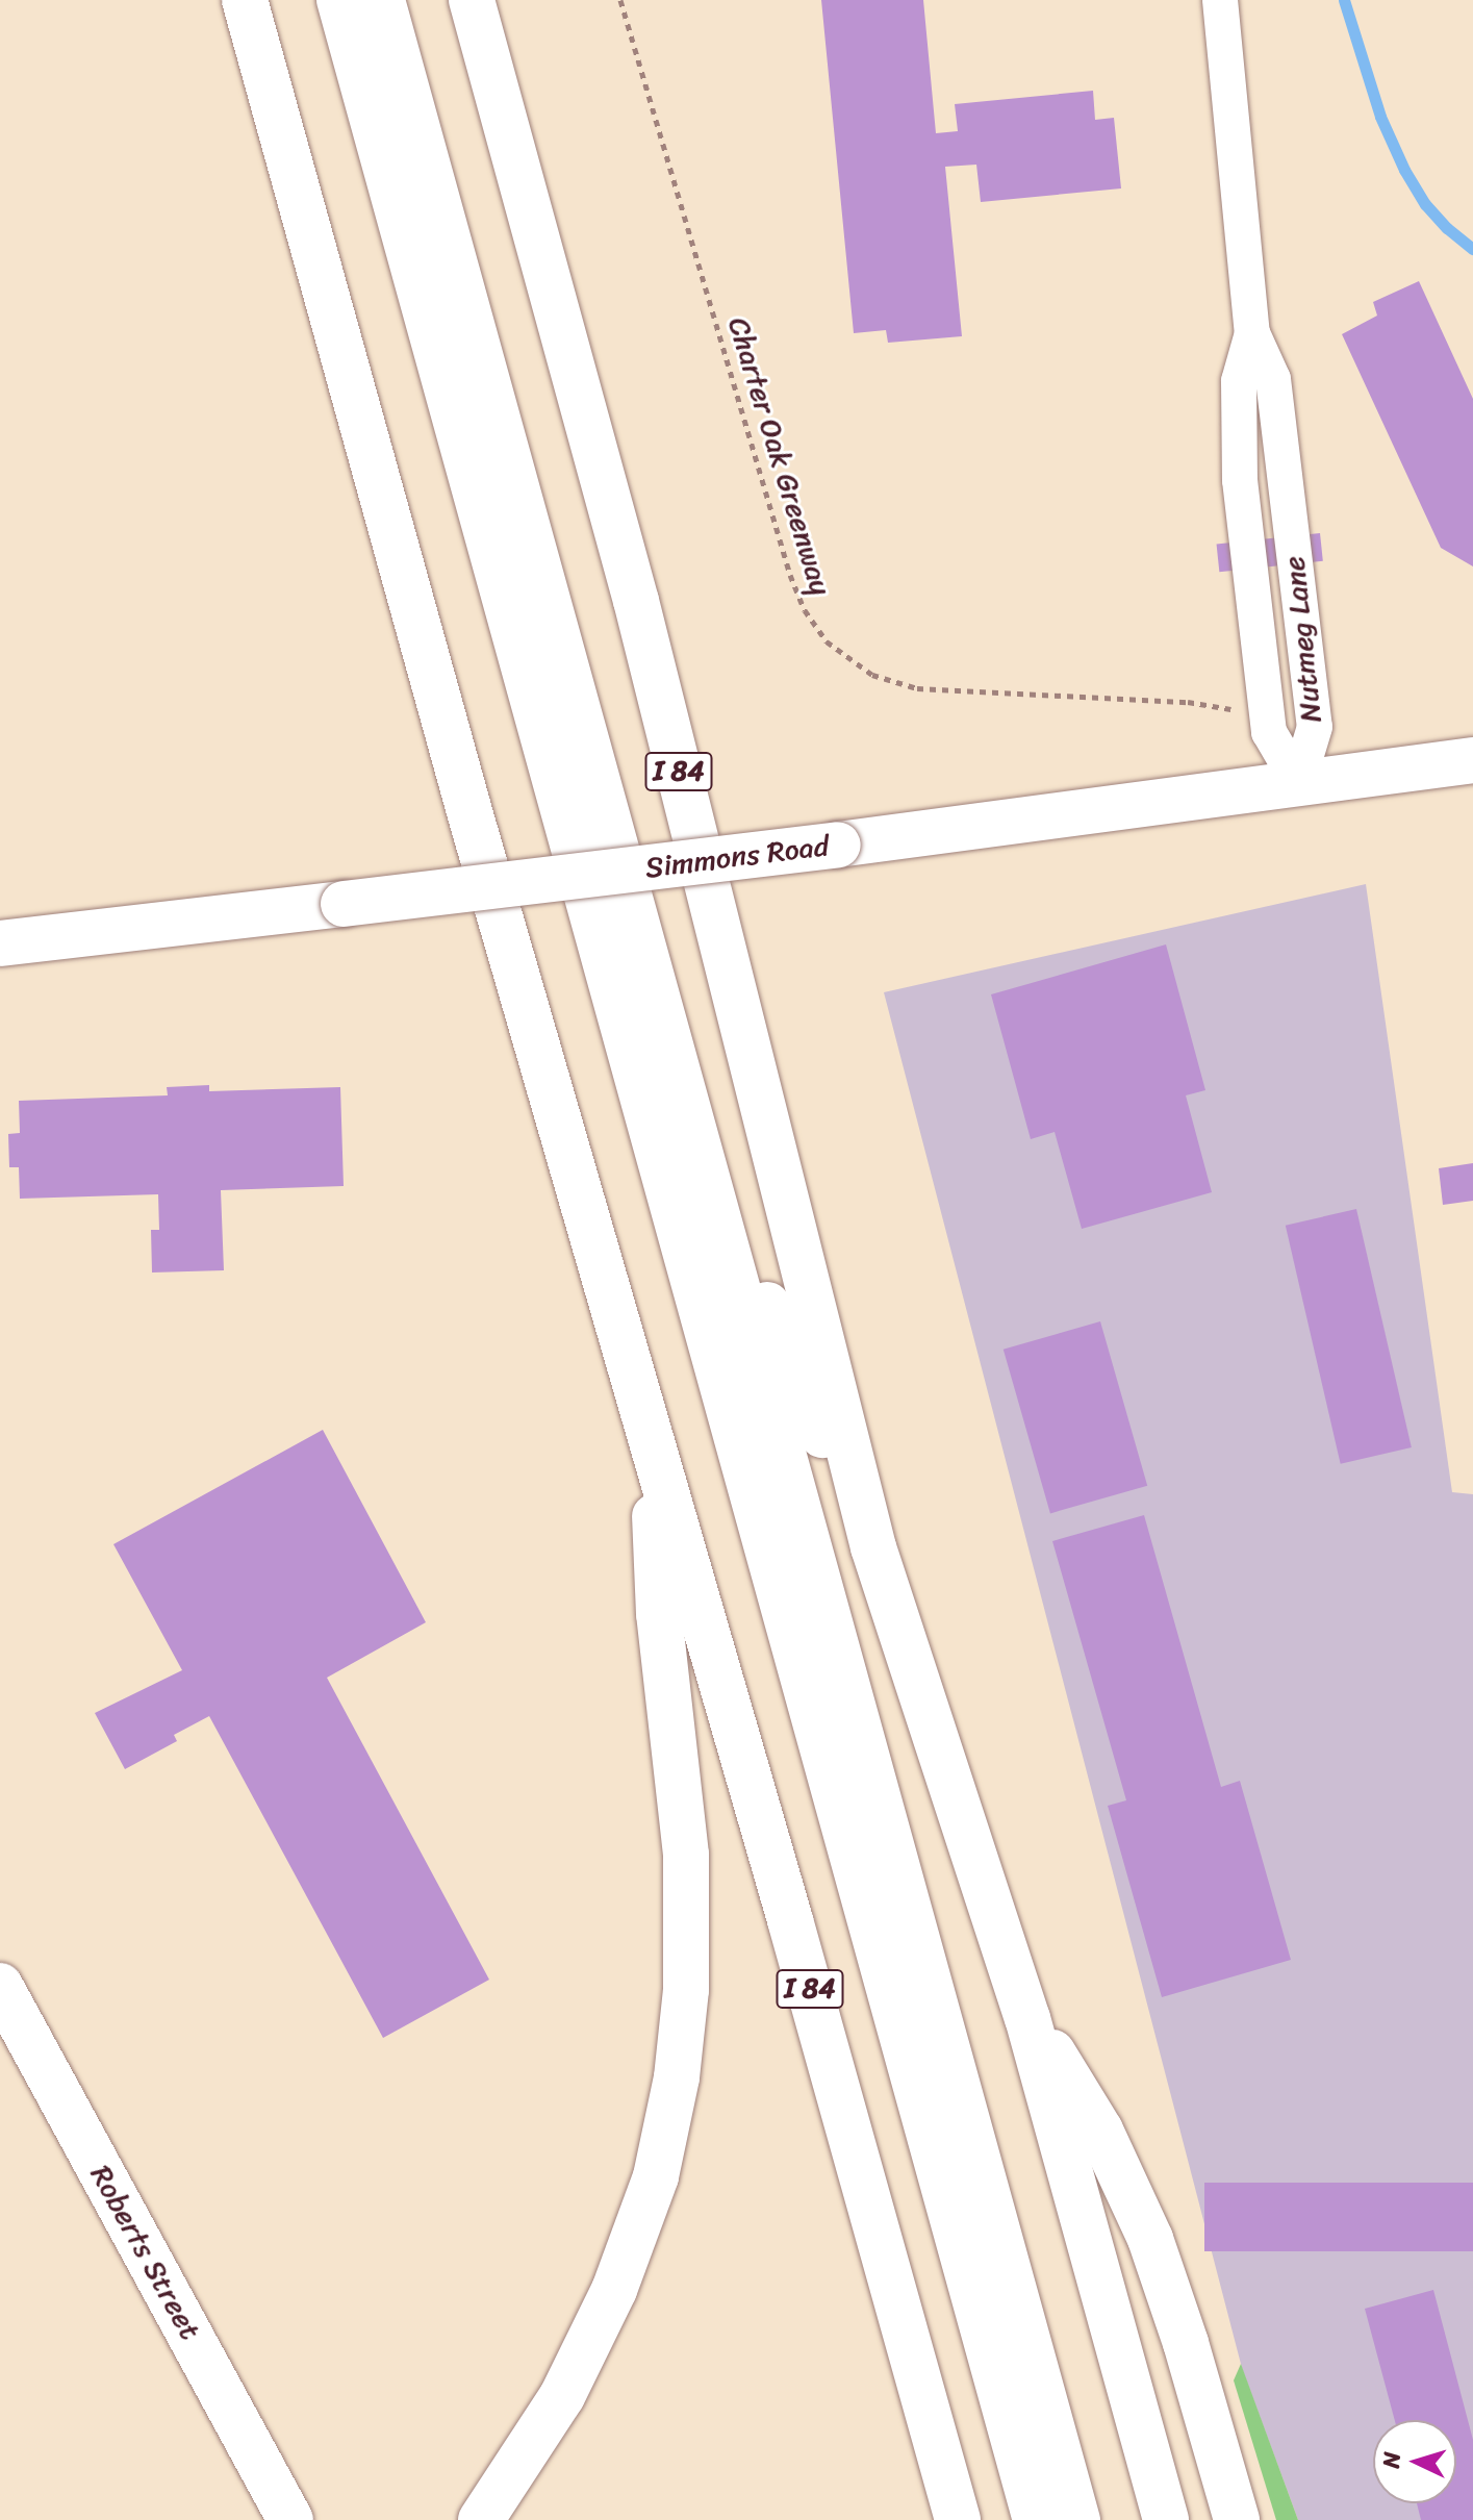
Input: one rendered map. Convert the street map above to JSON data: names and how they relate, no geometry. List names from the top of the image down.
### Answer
{
  "streets": {
    "main road": ["I 84", "Simmons Road", "Roberts Street"],
    "street": ["Nutmeg Lane"],
    "path": ["Charter Oak Greenway"]
  },
  "crossings": [
    ["Nutmeg Lane", "Simmons Road"]
  ],
  "north": "left"
}
